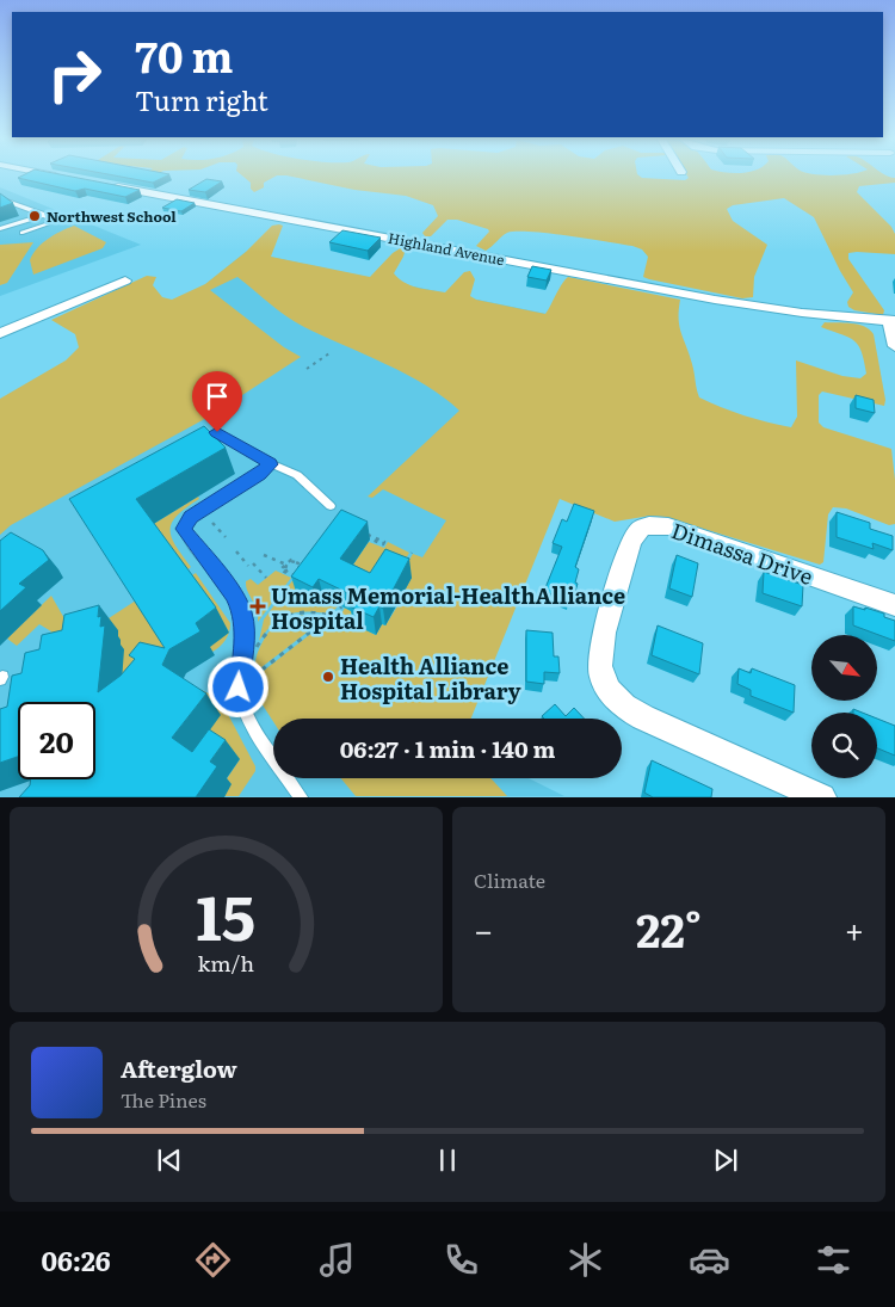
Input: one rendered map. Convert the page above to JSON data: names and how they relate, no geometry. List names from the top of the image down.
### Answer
{
  "streets": {
    "street": ["Highland Avenue", "Dimassa Drive"]
  },
  "places": {
    "other": ["Northwest School", "Health Alliance Hospital Library"],
    "health": ["Umass Memorial-HealthAlliance Hospital"]
  },
  "north": "bottom right",
  "page": {
    "turn": ["70 m", "Turn right"],
    "limit": "20",
    "trip": "06:27 · 1 min · 140 m",
    "tile": "Climate",
    "heat": ["−", "22°", "+"],
    "song": ["Afterglow", "The Pines"],
    "tabs": "06:26",
    "gauge": ["15", "km/h"]
  }
}
